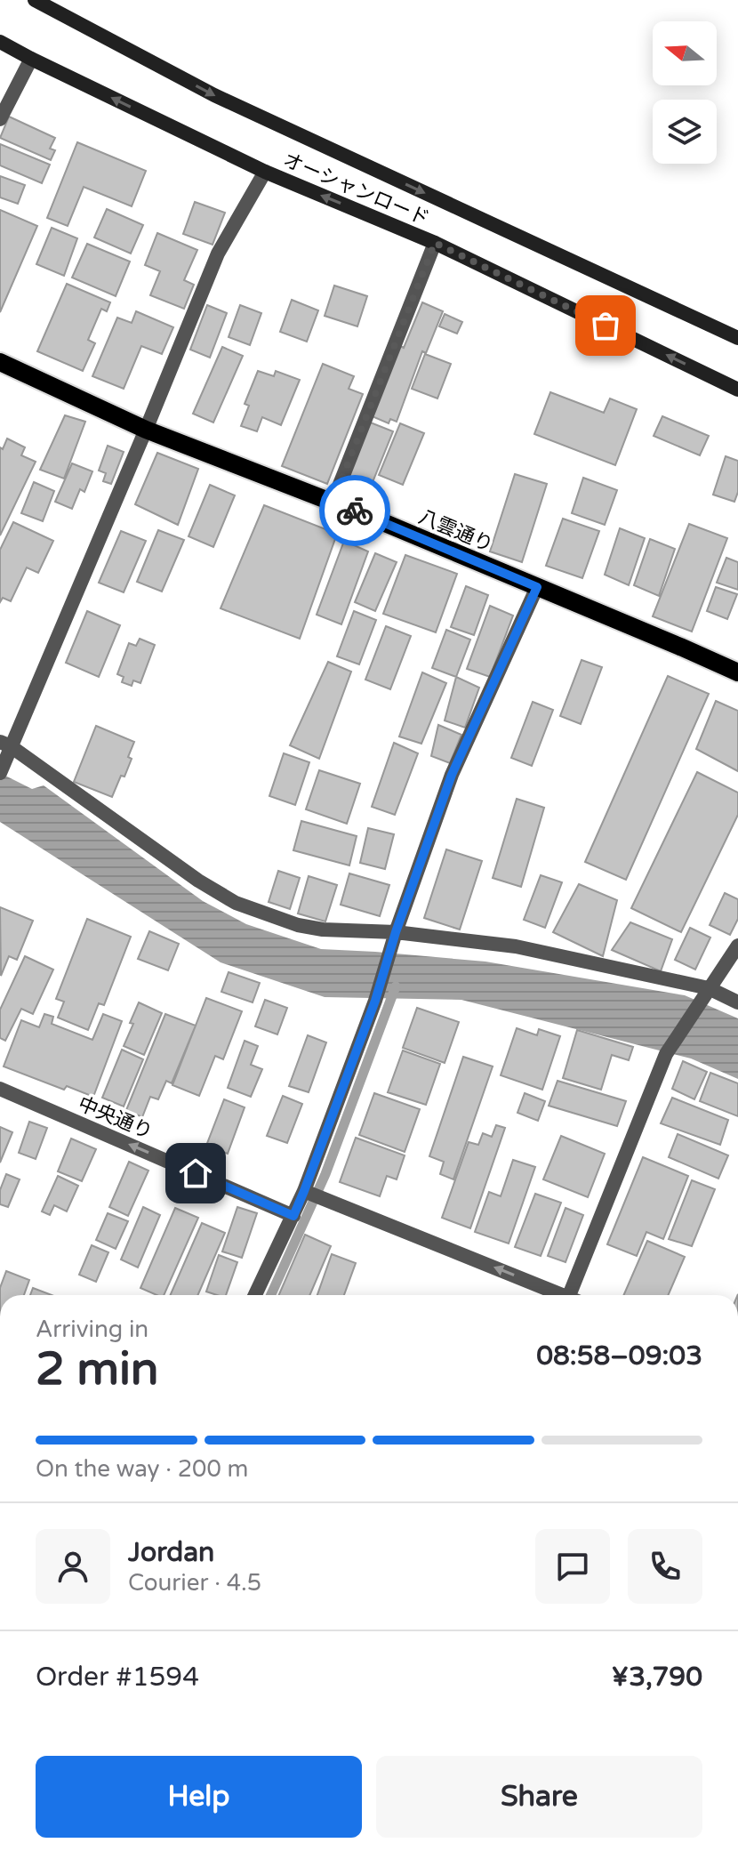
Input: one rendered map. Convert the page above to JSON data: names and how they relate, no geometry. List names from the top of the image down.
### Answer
{
  "streets": {
    "main road": ["八雲通り"],
    "street": ["オーシャンロード", "中央通り"]
  },
  "one_way": ["中央通り"],
  "north": "left",
  "page": {
    "heading": ["2 min", "Arriving in", "08:58–09:03"],
    "panel": [
      "Jordan",
      "Courier · 4.5",
      "Order #1594",
      "¥3,790"
    ],
    "bar": "On the way · 200 m",
    "buttons": ["Help", "Share"]
  }
}
